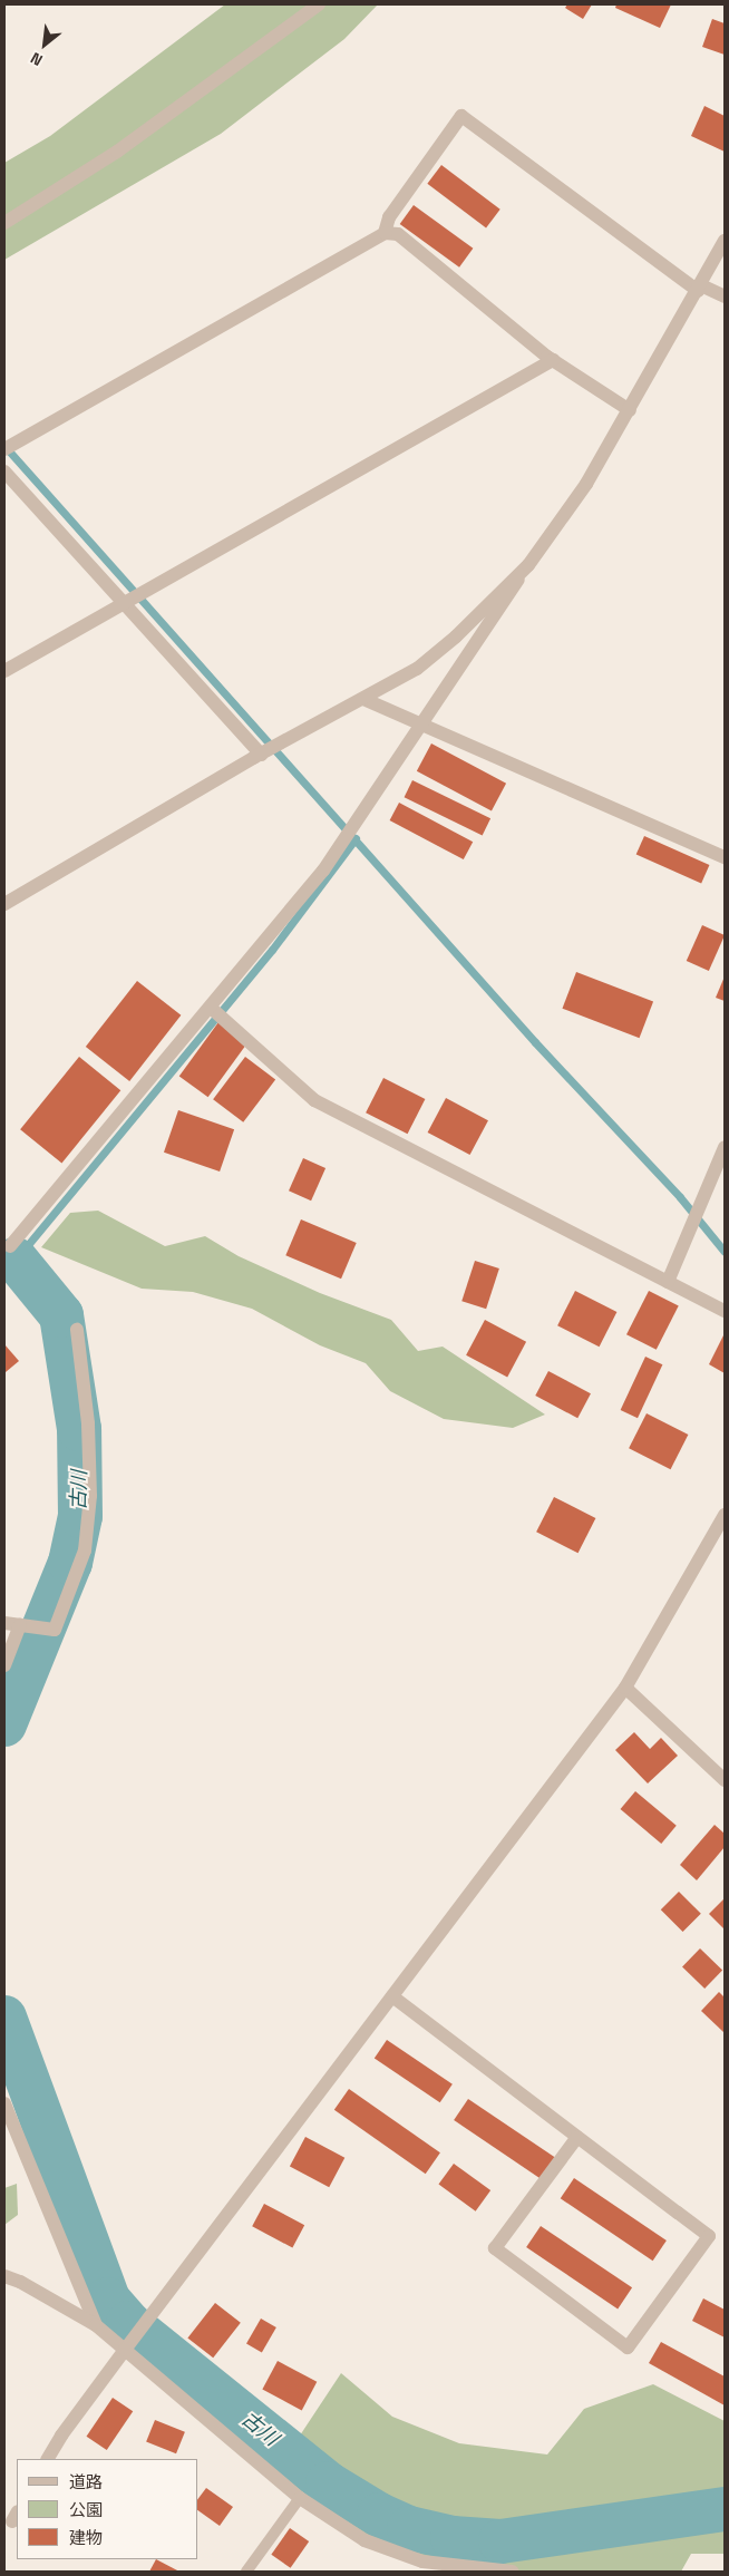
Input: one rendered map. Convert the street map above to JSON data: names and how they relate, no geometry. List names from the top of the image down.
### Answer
{
  "water": ["古川"],
  "legend": ["道路", "公園", "建物"],
  "north": "bottom left"
}
